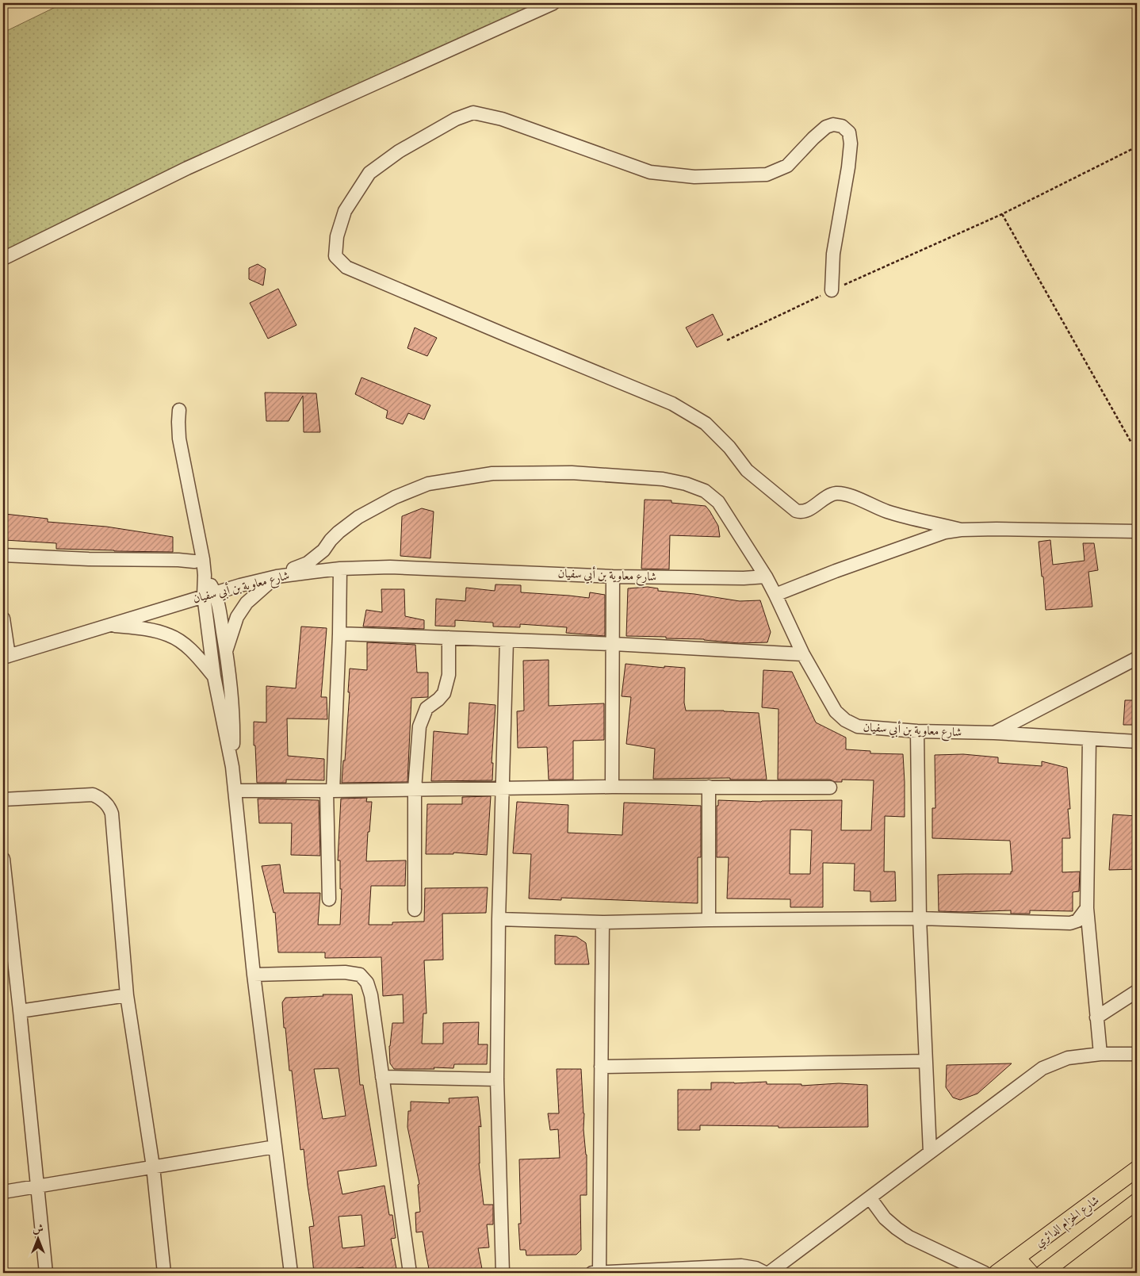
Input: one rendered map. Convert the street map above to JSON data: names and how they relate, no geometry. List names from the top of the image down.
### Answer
{
  "streets": {
    "main road": ["شارع الحزام الدائري"],
    "street": ["شارع معاوية بن أبي سفيان"]
  },
  "north": "top"
}
